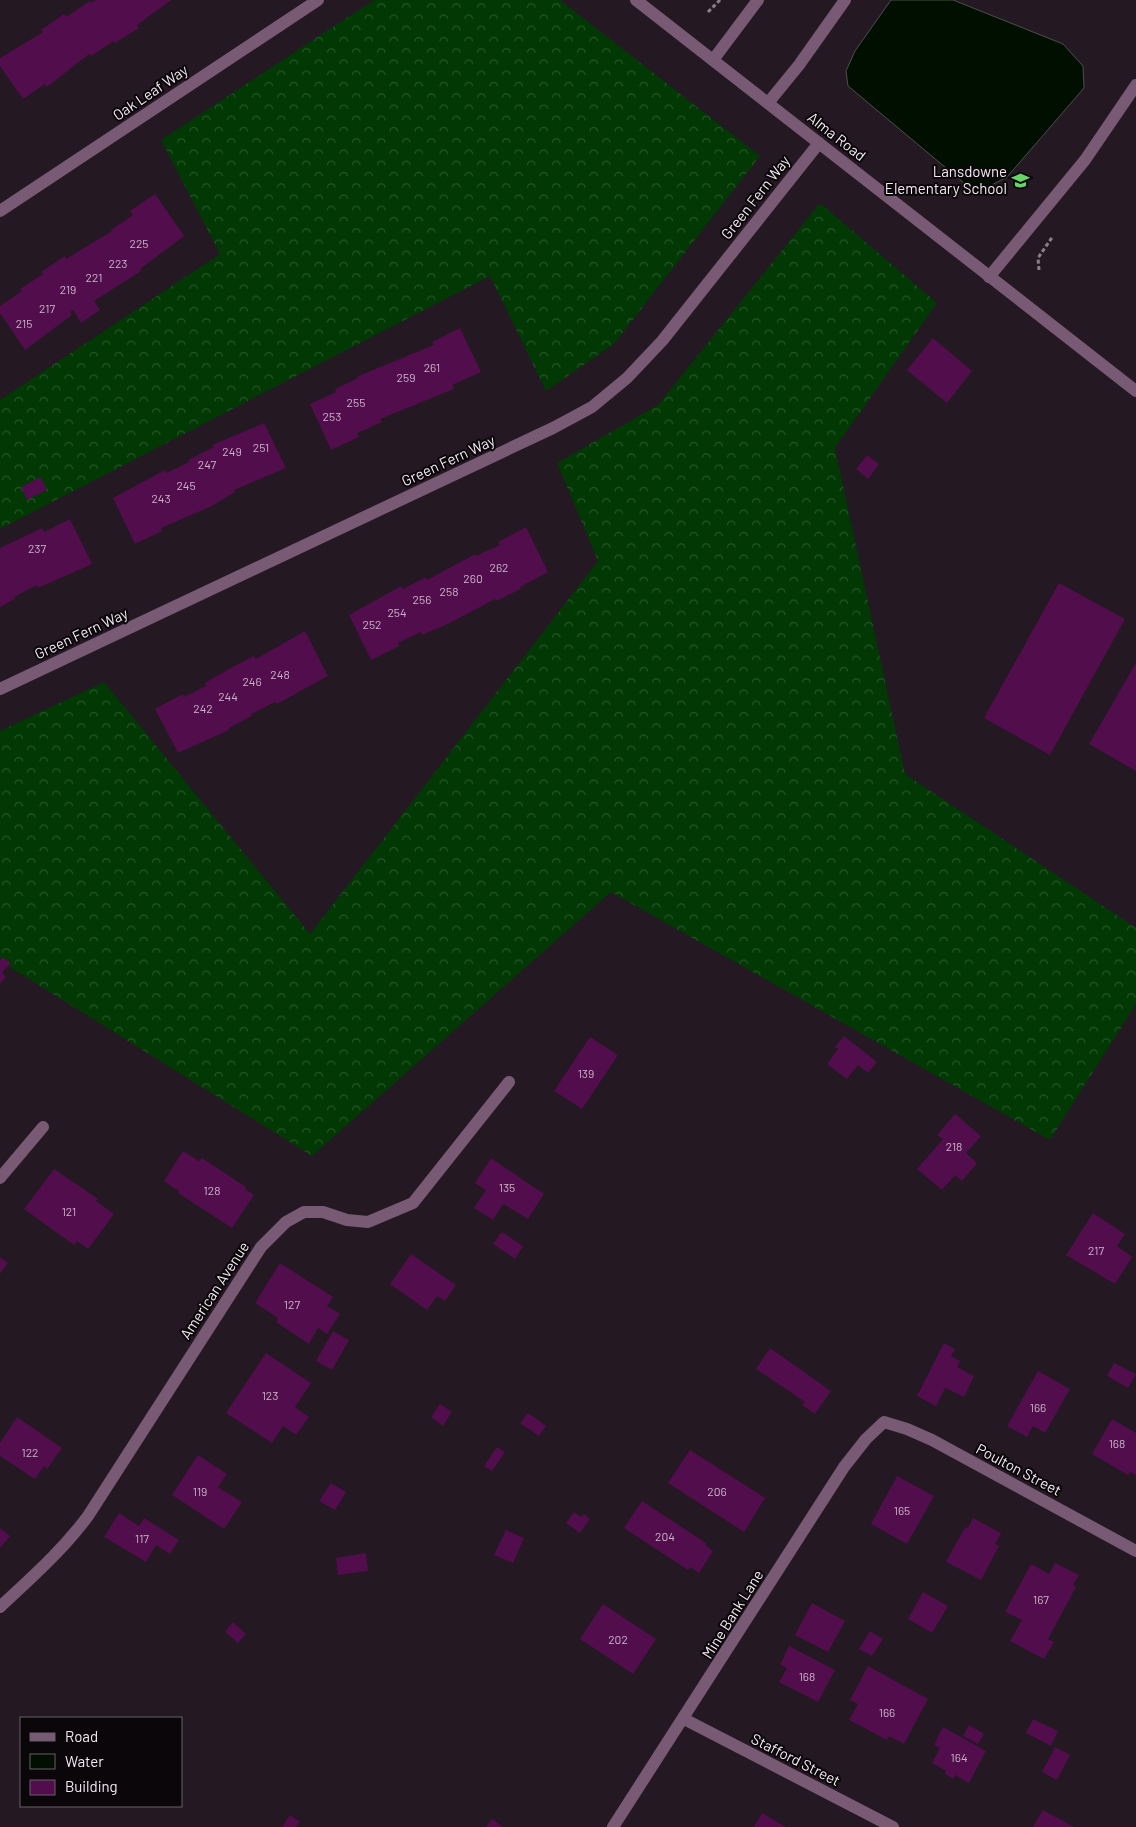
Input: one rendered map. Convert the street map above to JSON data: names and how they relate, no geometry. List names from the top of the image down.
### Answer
{
  "streets": {
    "street": [
      "Oak Leaf Way",
      "Alma Road",
      "Green Fern Way",
      "American Avenue",
      "Poulton Street",
      "Mine Bank Lane",
      "Stafford Street"
    ]
  },
  "crossings": [
    ["Alma Road", "Green Fern Way"],
    ["Poulton Street", "Mine Bank Lane"],
    ["Mine Bank Lane", "Stafford Street"]
  ],
  "places": {
    "school or university": ["Lansdowne Elementary School"]
  },
  "house_numbers": [
    "225",
    "223",
    "221",
    "219",
    "217",
    "215",
    "261",
    "259",
    "255",
    "253",
    "251",
    "249",
    "247",
    "245",
    "243",
    "237",
    "262",
    "260",
    "258",
    "256",
    "254",
    "252",
    "248",
    "246",
    "244",
    "242",
    "139",
    "218",
    "135",
    "128",
    "121",
    "217",
    "127",
    "123",
    "166",
    "168",
    "122",
    "119",
    "206",
    "165",
    "204",
    "117",
    "167",
    "202",
    "168",
    "166",
    "164"
  ],
  "legend": ["Road", "Water", "Building"]
}
